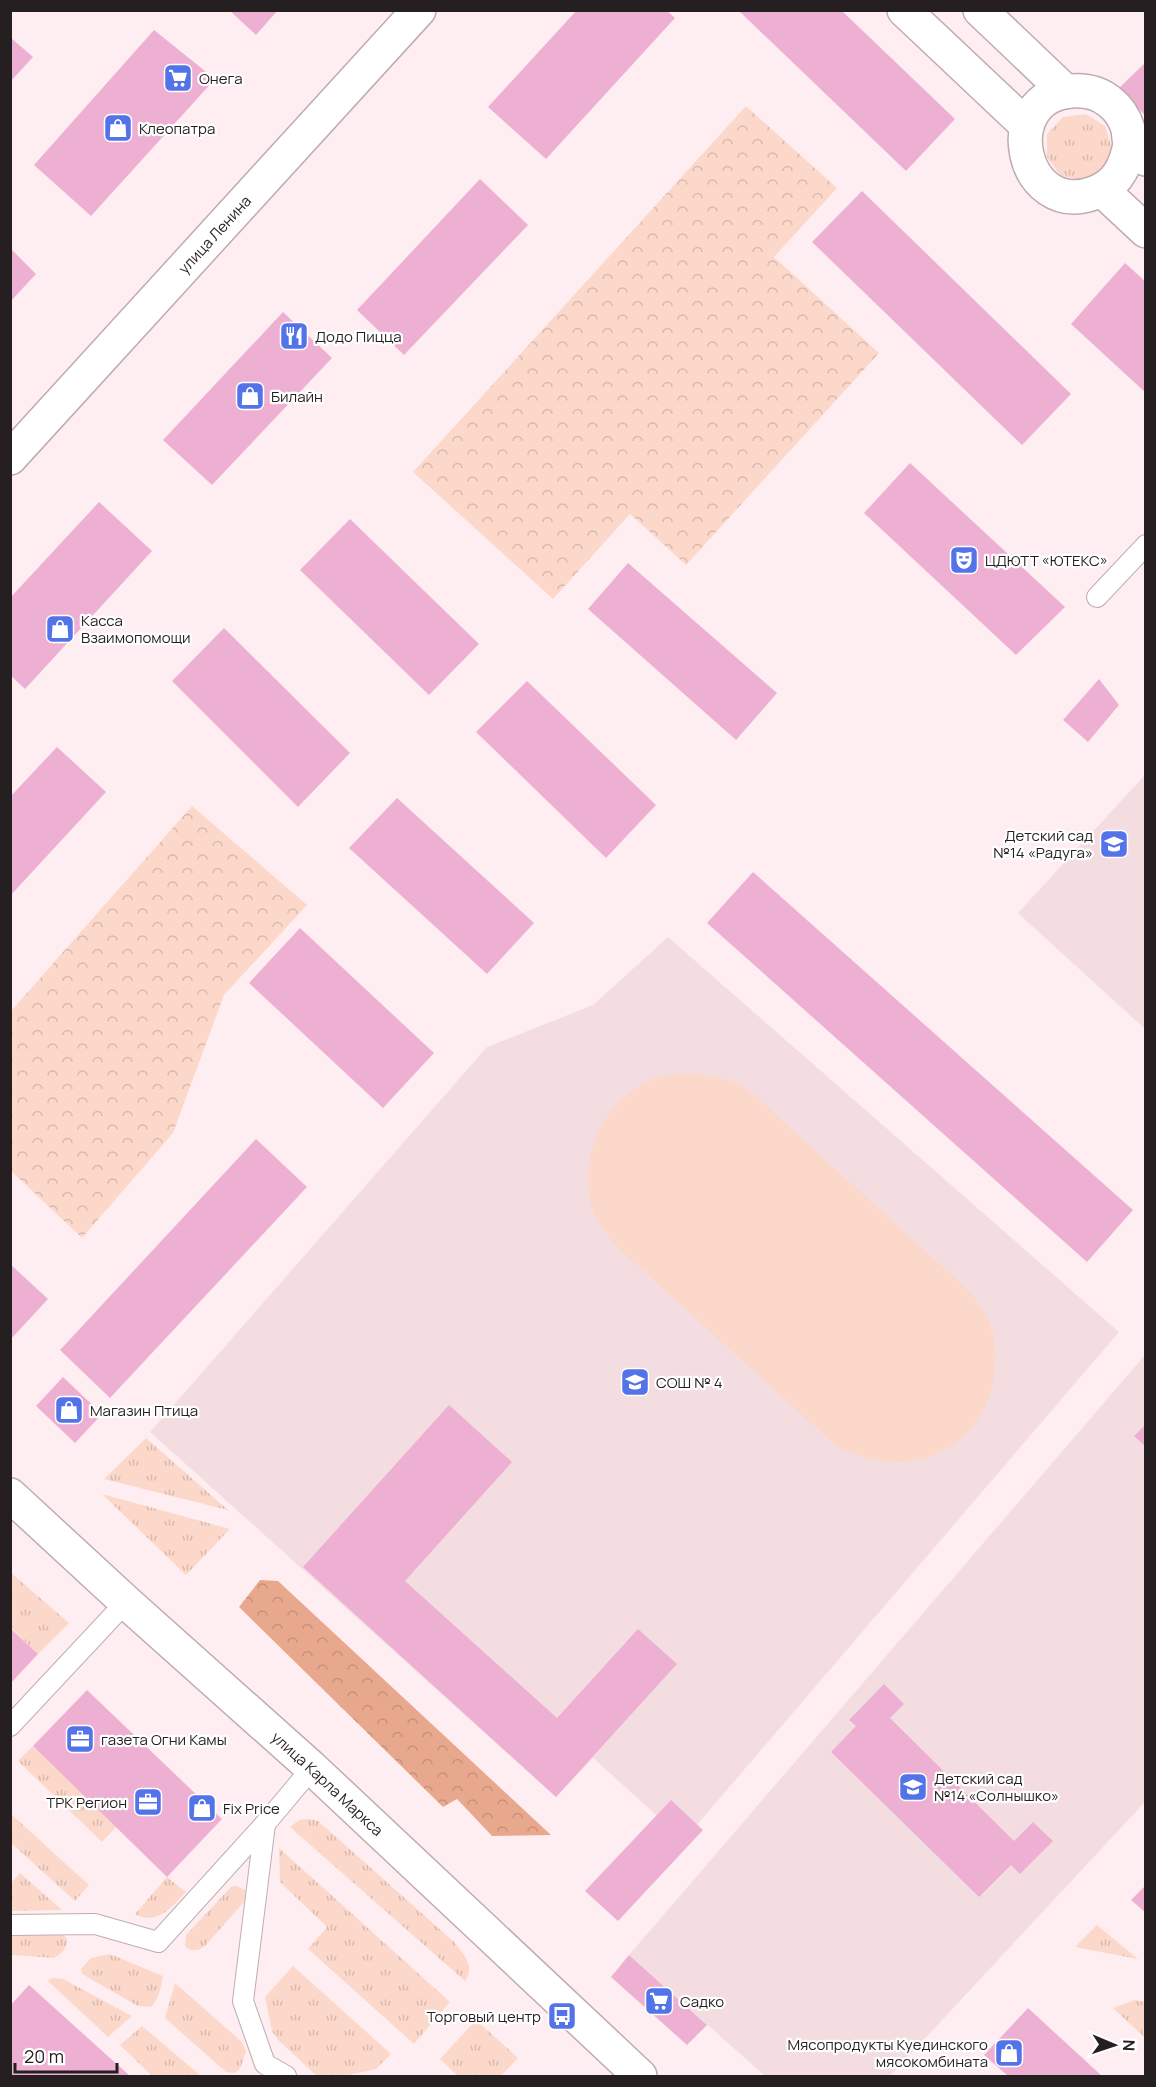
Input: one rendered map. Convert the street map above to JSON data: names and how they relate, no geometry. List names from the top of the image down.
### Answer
{
  "streets": {
    "street": ["улица Ленина", "улица Карла Маркса"]
  },
  "places": {
    "supermarket": ["Онега", "Садко"],
    "shop": [
      "Клеопатра",
      "Билайн",
      "Касса Взаимопомощи",
      "Магазин Птица",
      "Fix Price",
      "Мясопродукты Куединского мясокомбината"
    ],
    "restaurant": ["Додо Пицца"],
    "theatre": ["ЦДЮТТ «ЮТЕКС»"],
    "school or university": ["Детский сад №14 «Радуга»", "СОШ № 4", "Детский сад №14 «Солнышко»"],
    "office": ["газета Огни Камы", "ТРК Регион"],
    "bus stop": ["Торговый центр"]
  },
  "scale_bar": "20 m",
  "north": "right"
}
